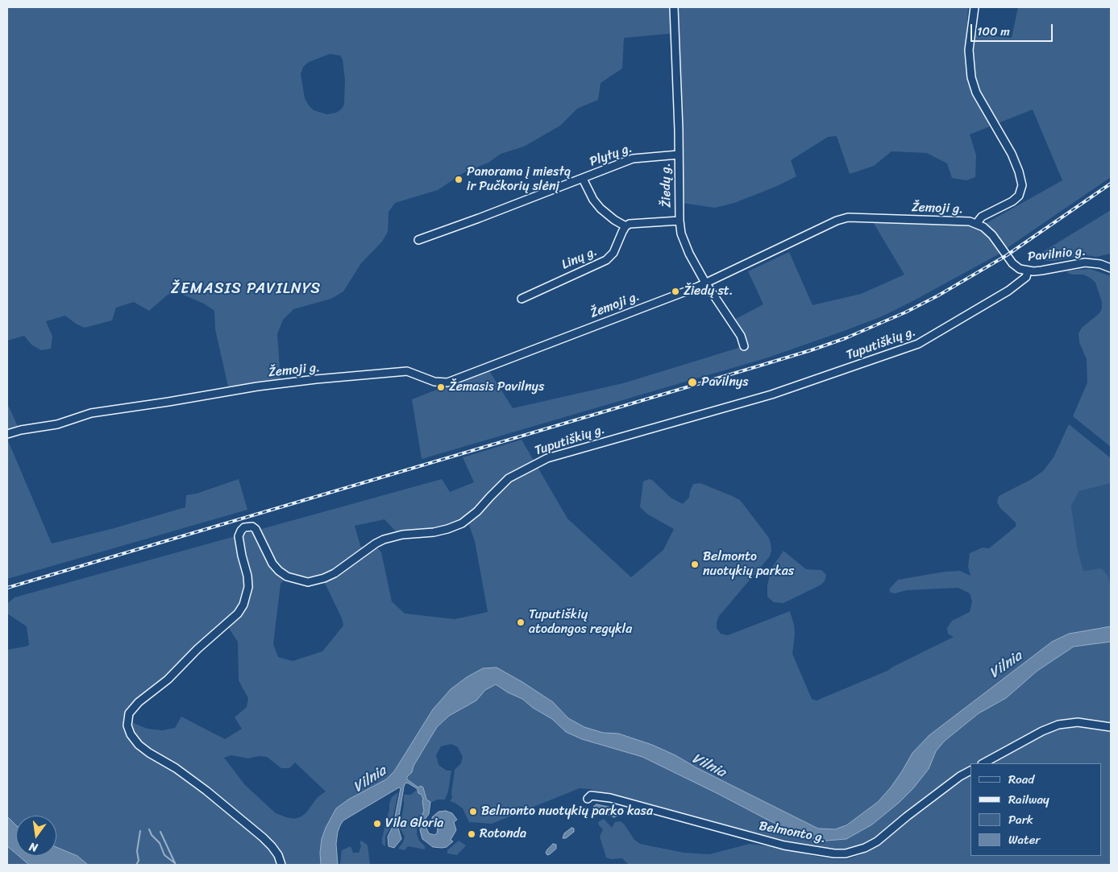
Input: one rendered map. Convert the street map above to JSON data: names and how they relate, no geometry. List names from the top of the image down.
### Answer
{
  "streets": {
    "street": [
      "Plytų g.",
      "Žiedų g.",
      "Žemoji g.",
      "Pavilnio g.",
      "Linų g.",
      "Tuputiškių g.",
      "Belmonto g."
    ]
  },
  "crossings": [
    ["Plytų g.", "Žiedų g."],
    ["Žiedų g.", "Žemoji g."],
    ["Žemoji g.", "Pavilnio g."],
    ["Pavilnio g.", "Tuputiškių g."]
  ],
  "districts": ["ŽEMASIS PAVILNYS"],
  "water": ["Vilnia"],
  "places": [
    "Panorama į miestą ir Pučkorių slėnį",
    "Žiedų st.",
    "Pavilnys",
    "Žemasis Pavilnys",
    "Belmonto nuotykių parkas",
    "Tuputiškių atodangos regykla",
    "Belmonto nuotykių parko kasa",
    "Vila Gloria",
    "Rotonda"
  ],
  "legend": [
    "Road",
    "Railway",
    "Park",
    "Water"
  ],
  "scale_bar": "100 m",
  "north": "bottom"
}
